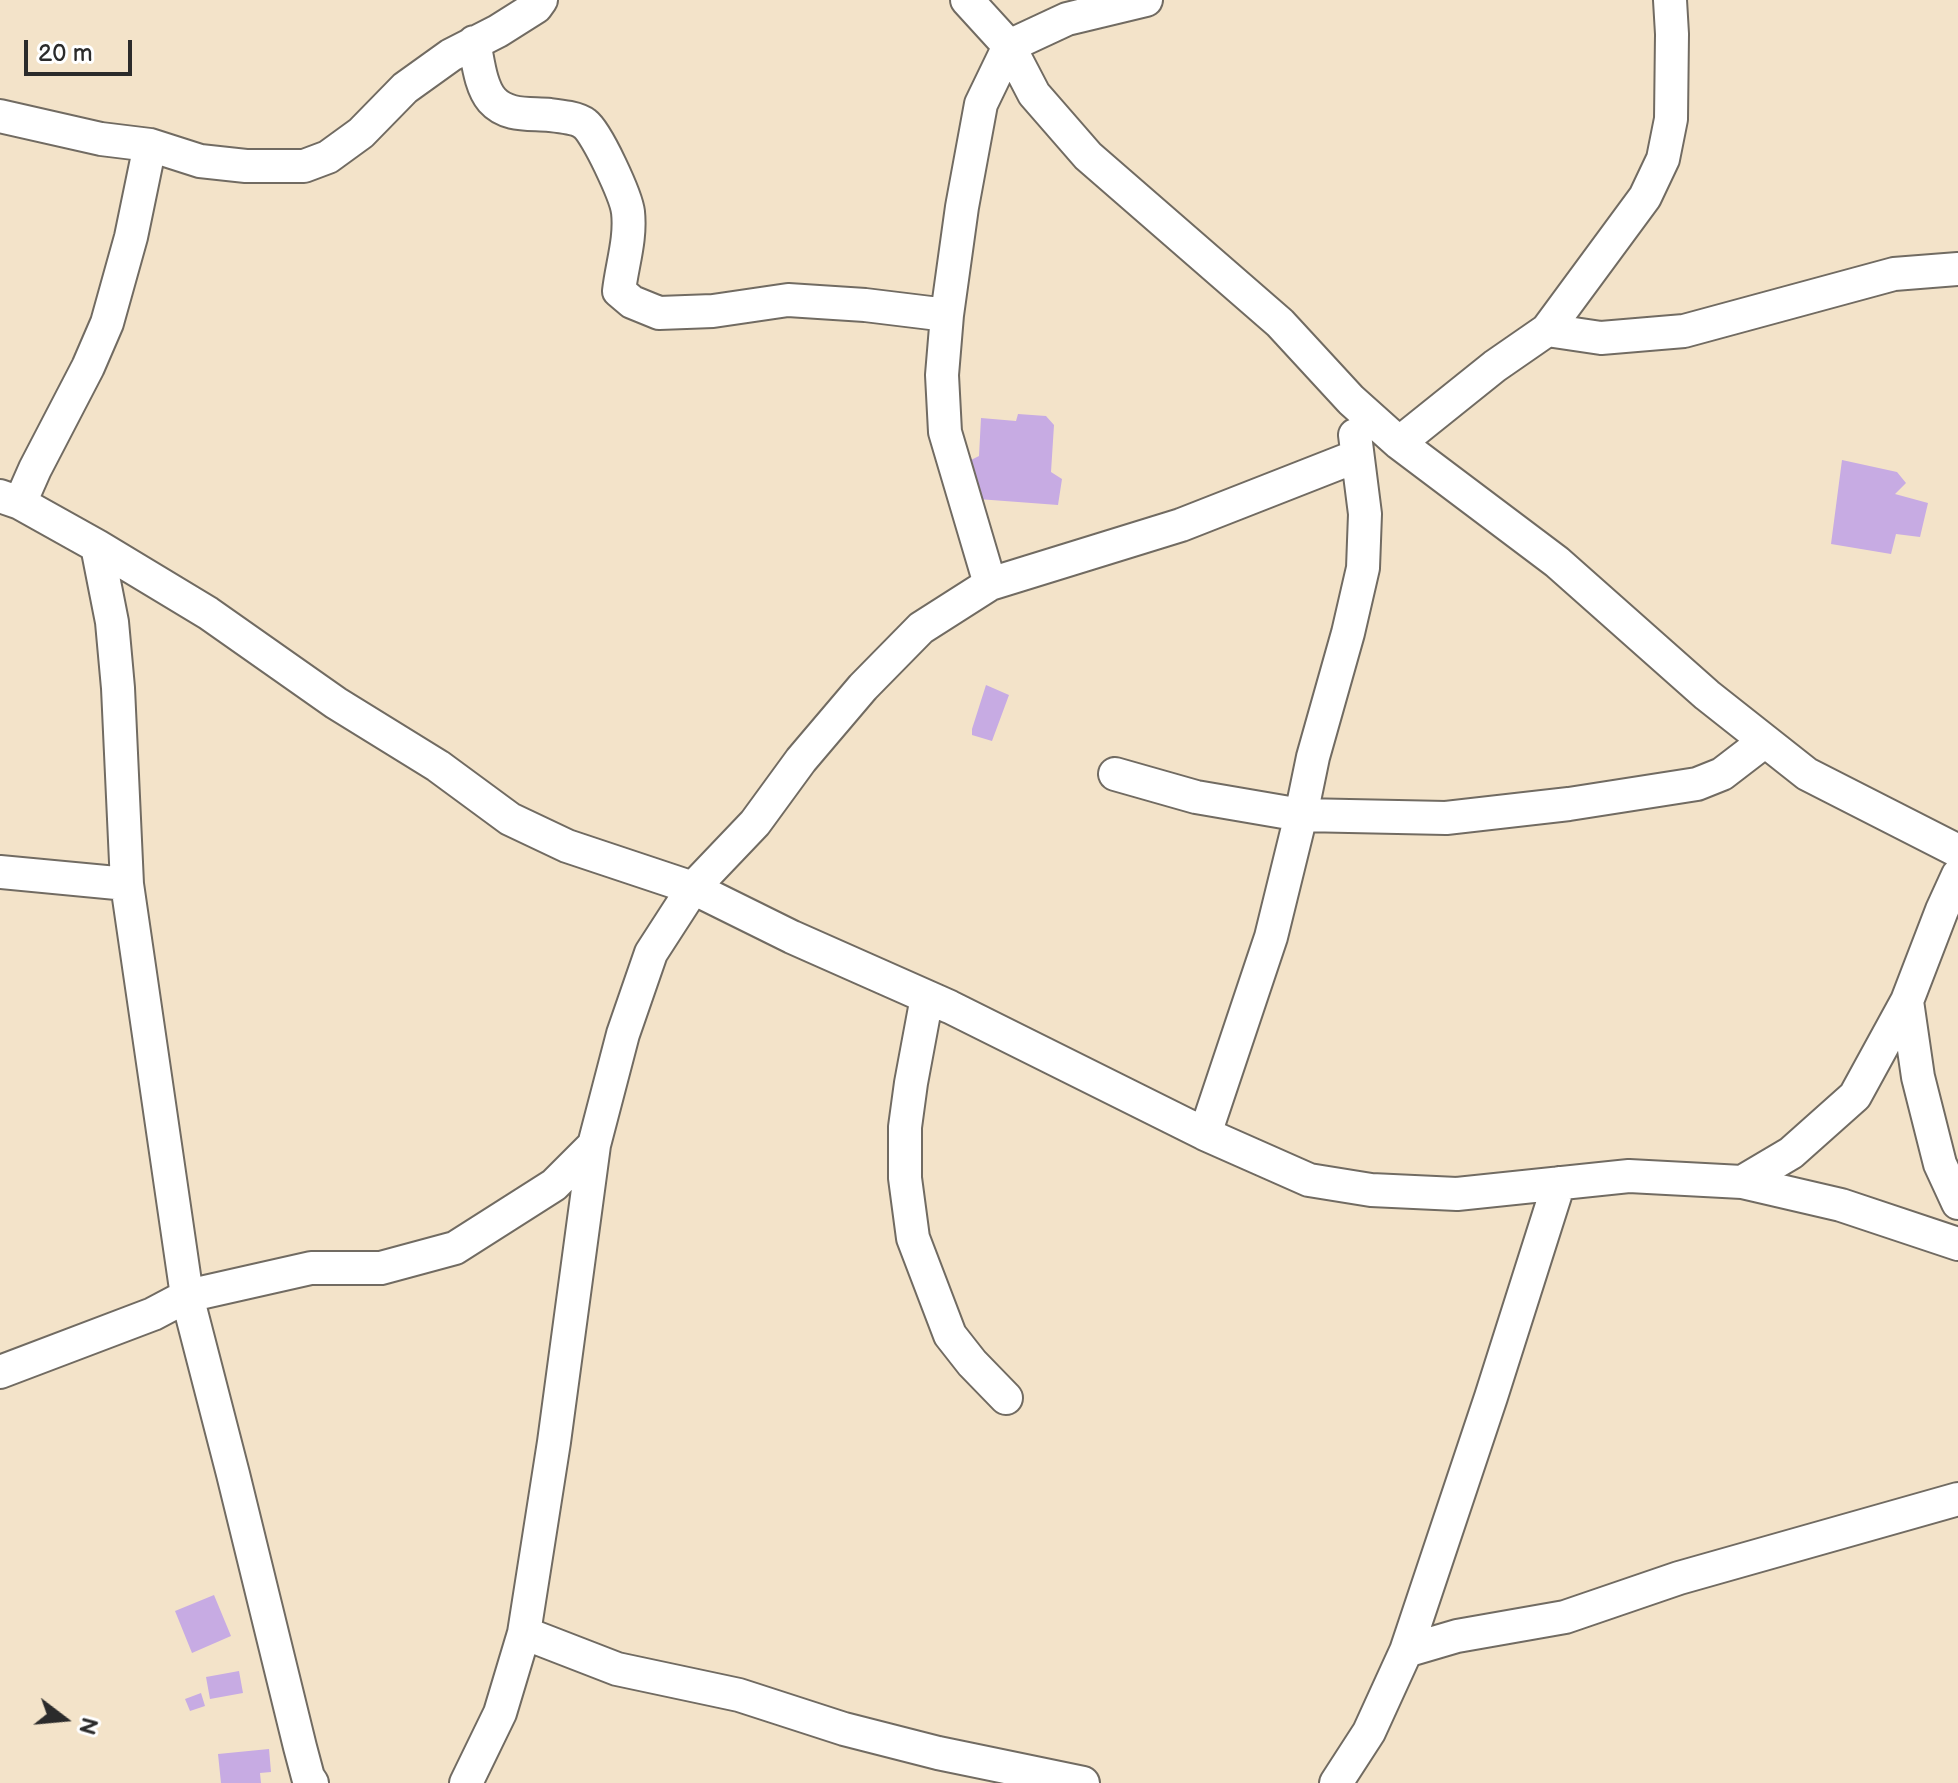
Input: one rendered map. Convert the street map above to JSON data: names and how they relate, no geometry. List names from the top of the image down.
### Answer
{
  "scale_bar": "20 m",
  "north": "right"
}
